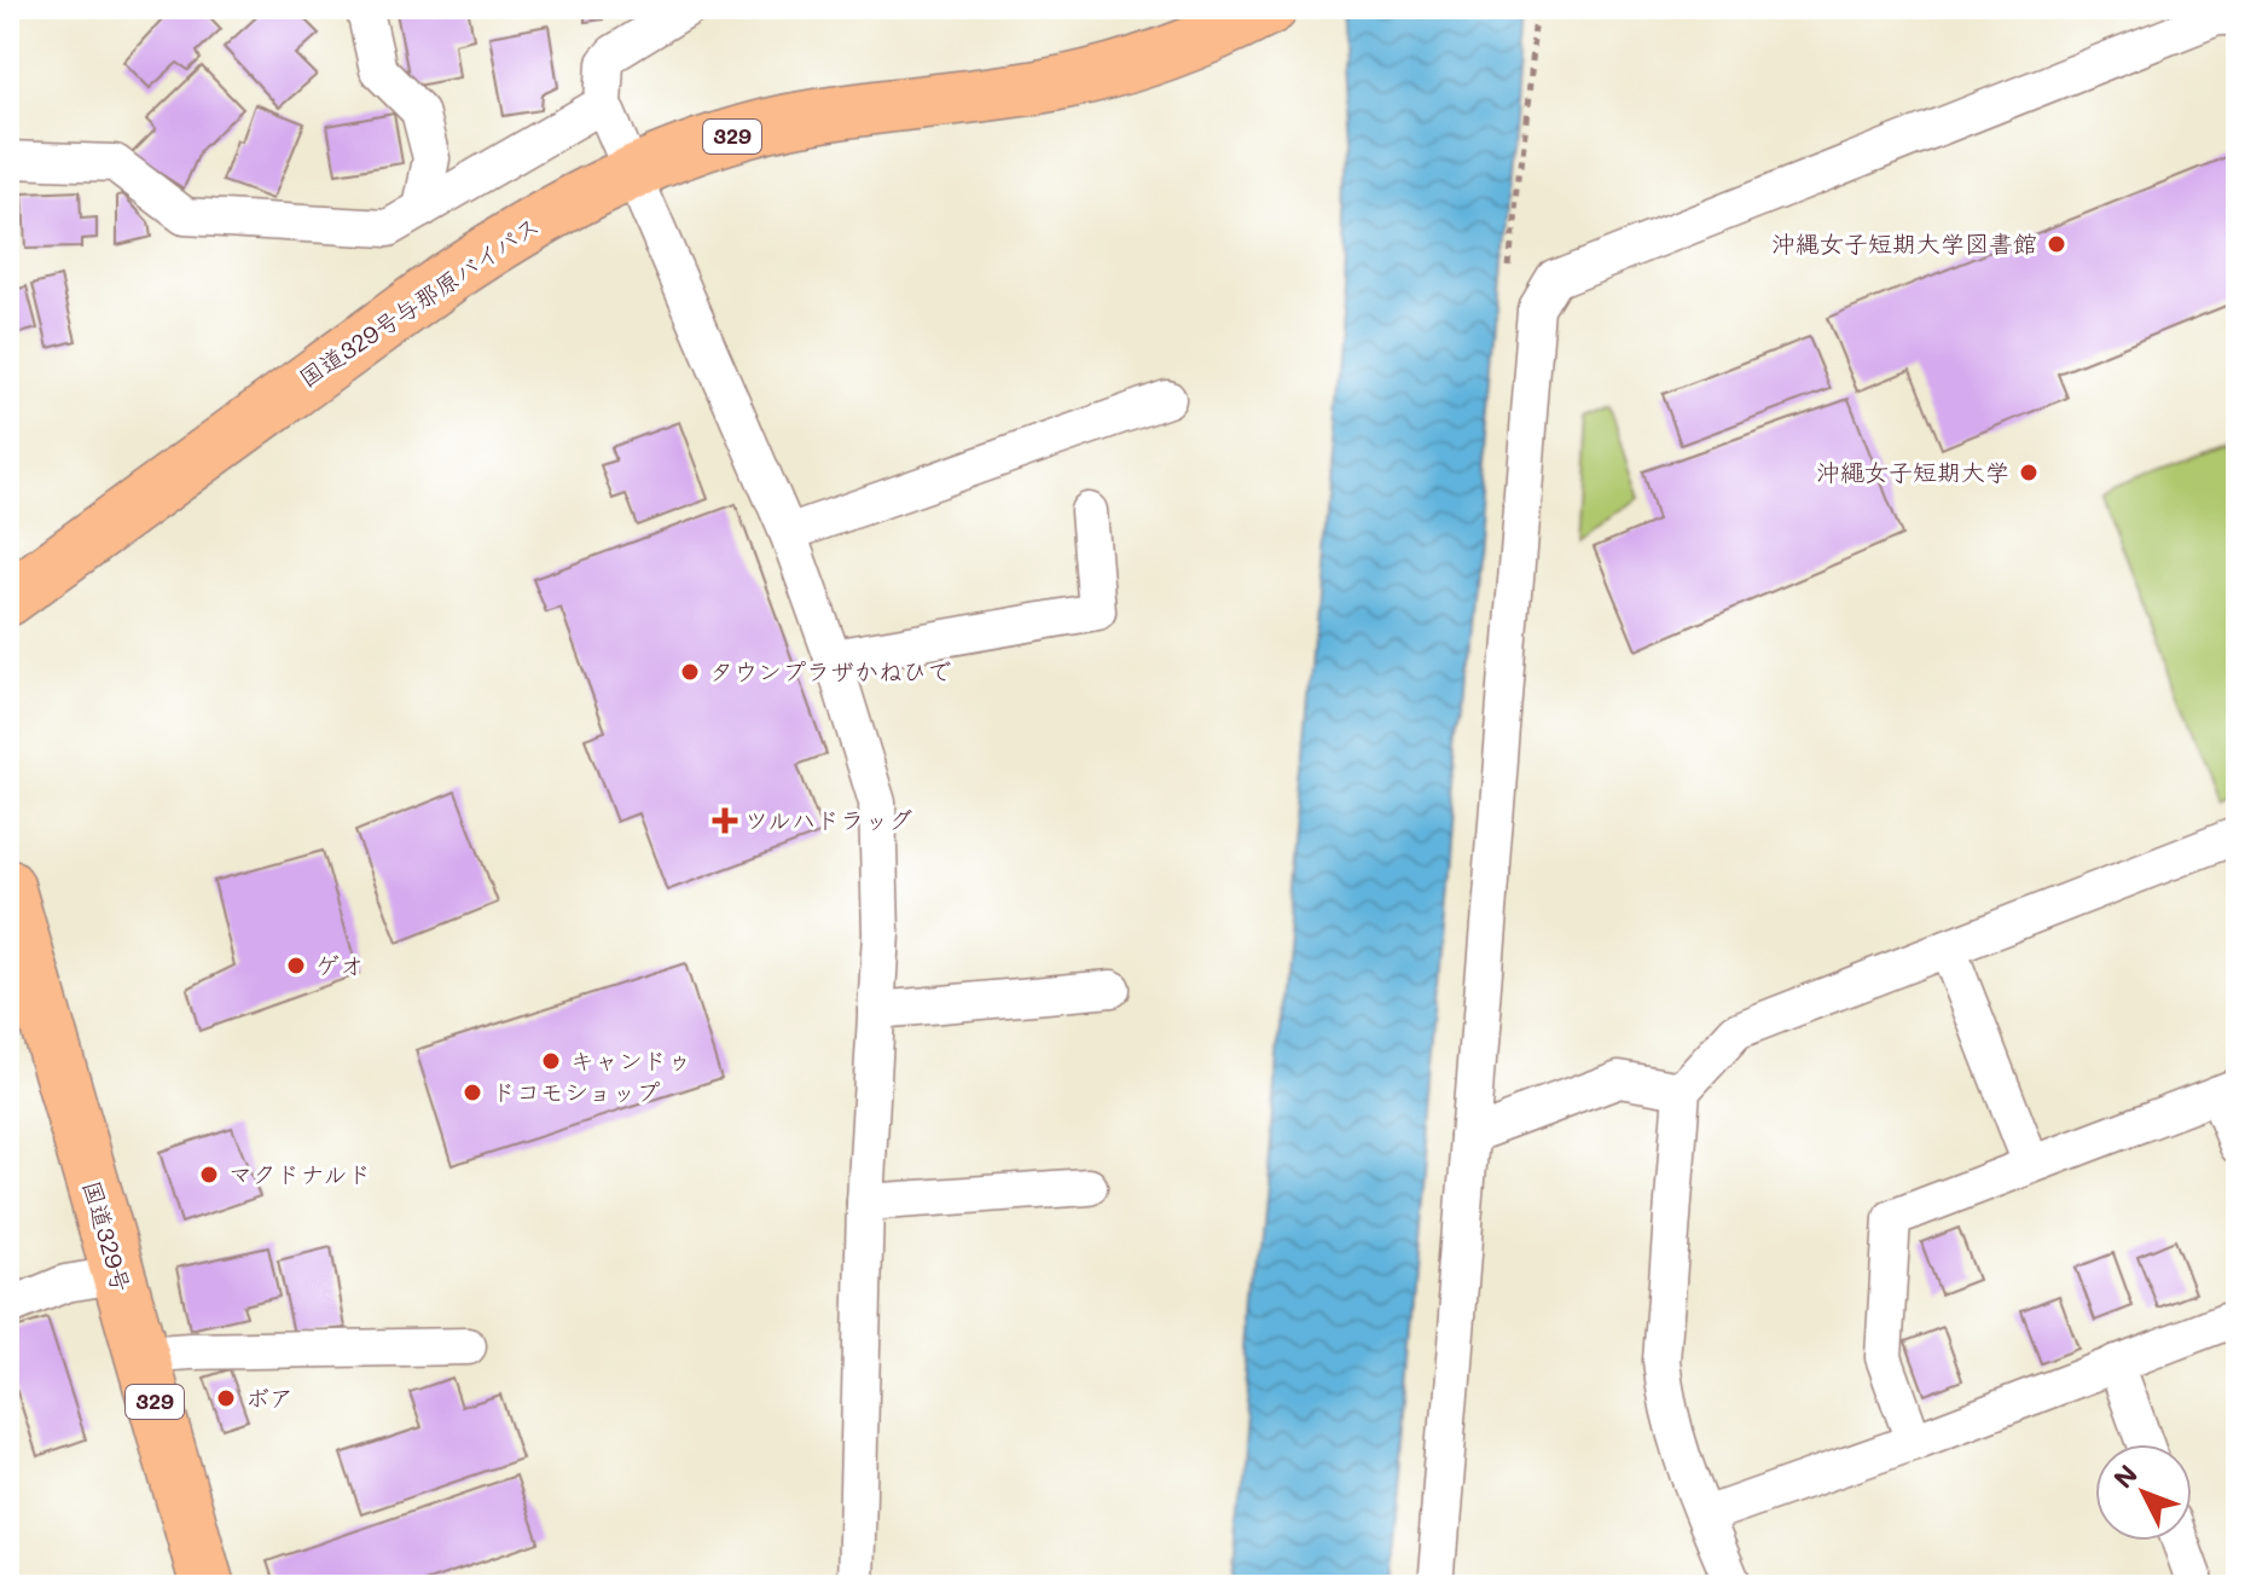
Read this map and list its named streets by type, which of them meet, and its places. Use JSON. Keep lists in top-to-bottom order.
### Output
{
  "streets": {
    "highway": ["329", "国道329号与那原バイパス", "国道329号"]
  },
  "places": {
    "other": [
      "沖縄女子短期大学図書館",
      "沖繩女子短期大学",
      "タウンプラザかねひで",
      "ゲオ",
      "キャンドゥ",
      "ドコモショップ",
      "マクドナルド",
      "ボア"
    ],
    "health": ["ツルハドラッグ"]
  },
  "north": "top left"
}
